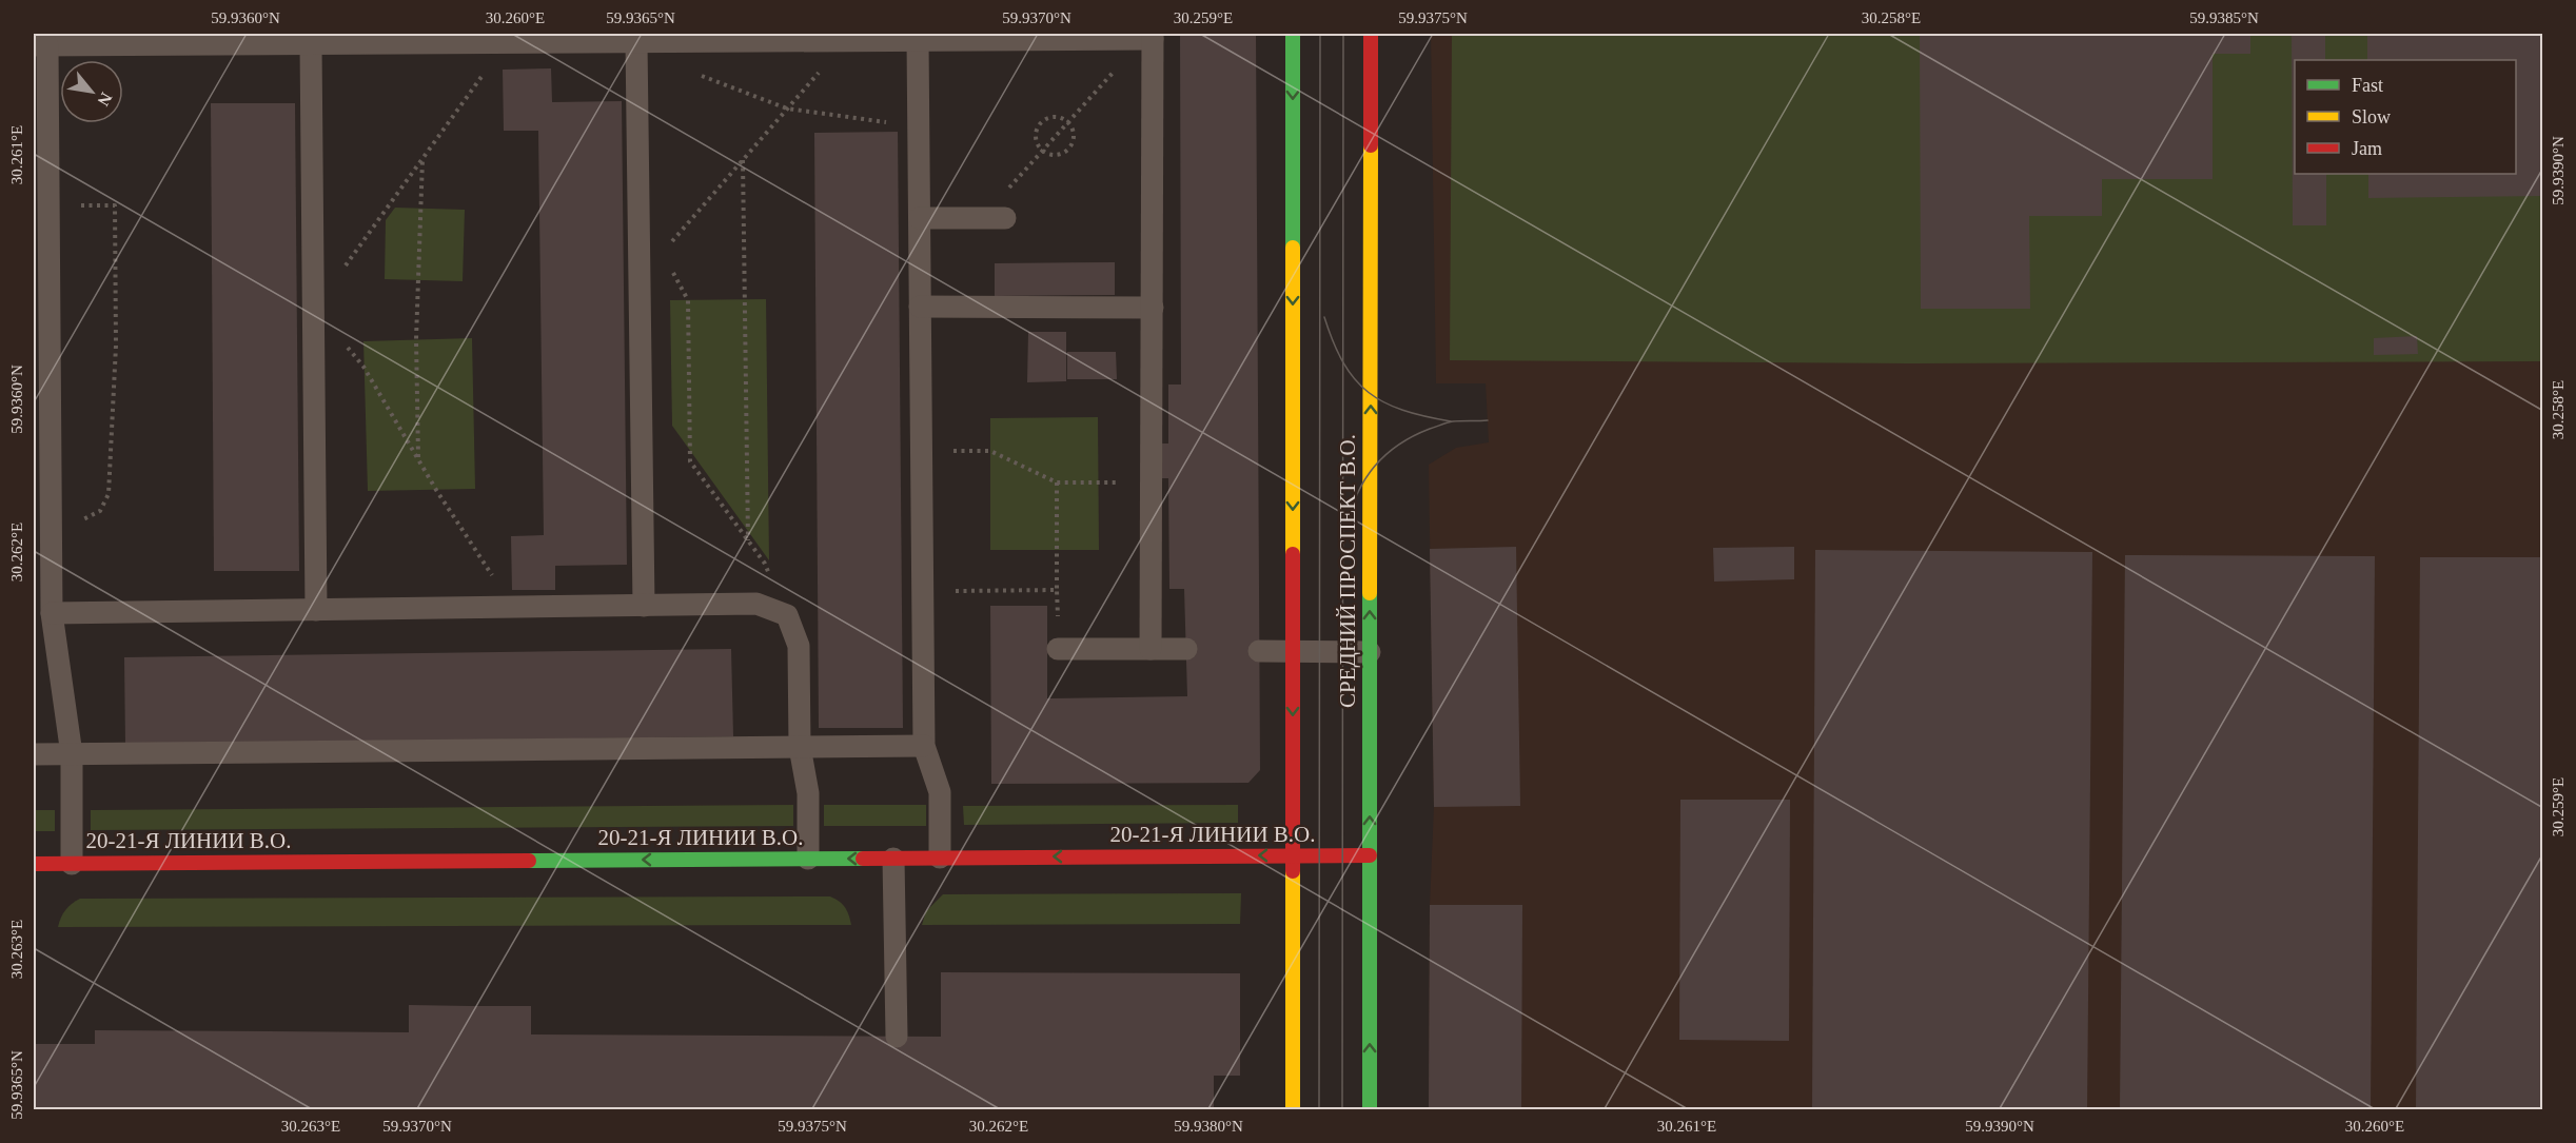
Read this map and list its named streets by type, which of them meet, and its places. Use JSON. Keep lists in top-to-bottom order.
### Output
{
  "streets": {
    "main road": ["СРЕДНИЙ ПРОСПЕКТ В.О.", "20-21-Я ЛИНИИ В.О."]
  },
  "crossings": [
    ["СРЕДНИЙ ПРОСПЕКТ В.О.", "20-21-Я ЛИНИИ В.О."]
  ],
  "one_way": ["20-21-Я ЛИНИИ В.О."],
  "legend": ["Fast", "Slow", "Jam"],
  "north": "bottom right",
  "coordinates": [
    "59.9360°N",
    "30.260°E",
    "59.9365°N",
    "59.9370°N",
    "30.259°E",
    "59.9375°N",
    "30.258°E",
    "59.9385°N",
    "30.261°E",
    "59.9390°N",
    "30.262°E",
    "30.263°E",
    "59.9380°N"
  ]
}
